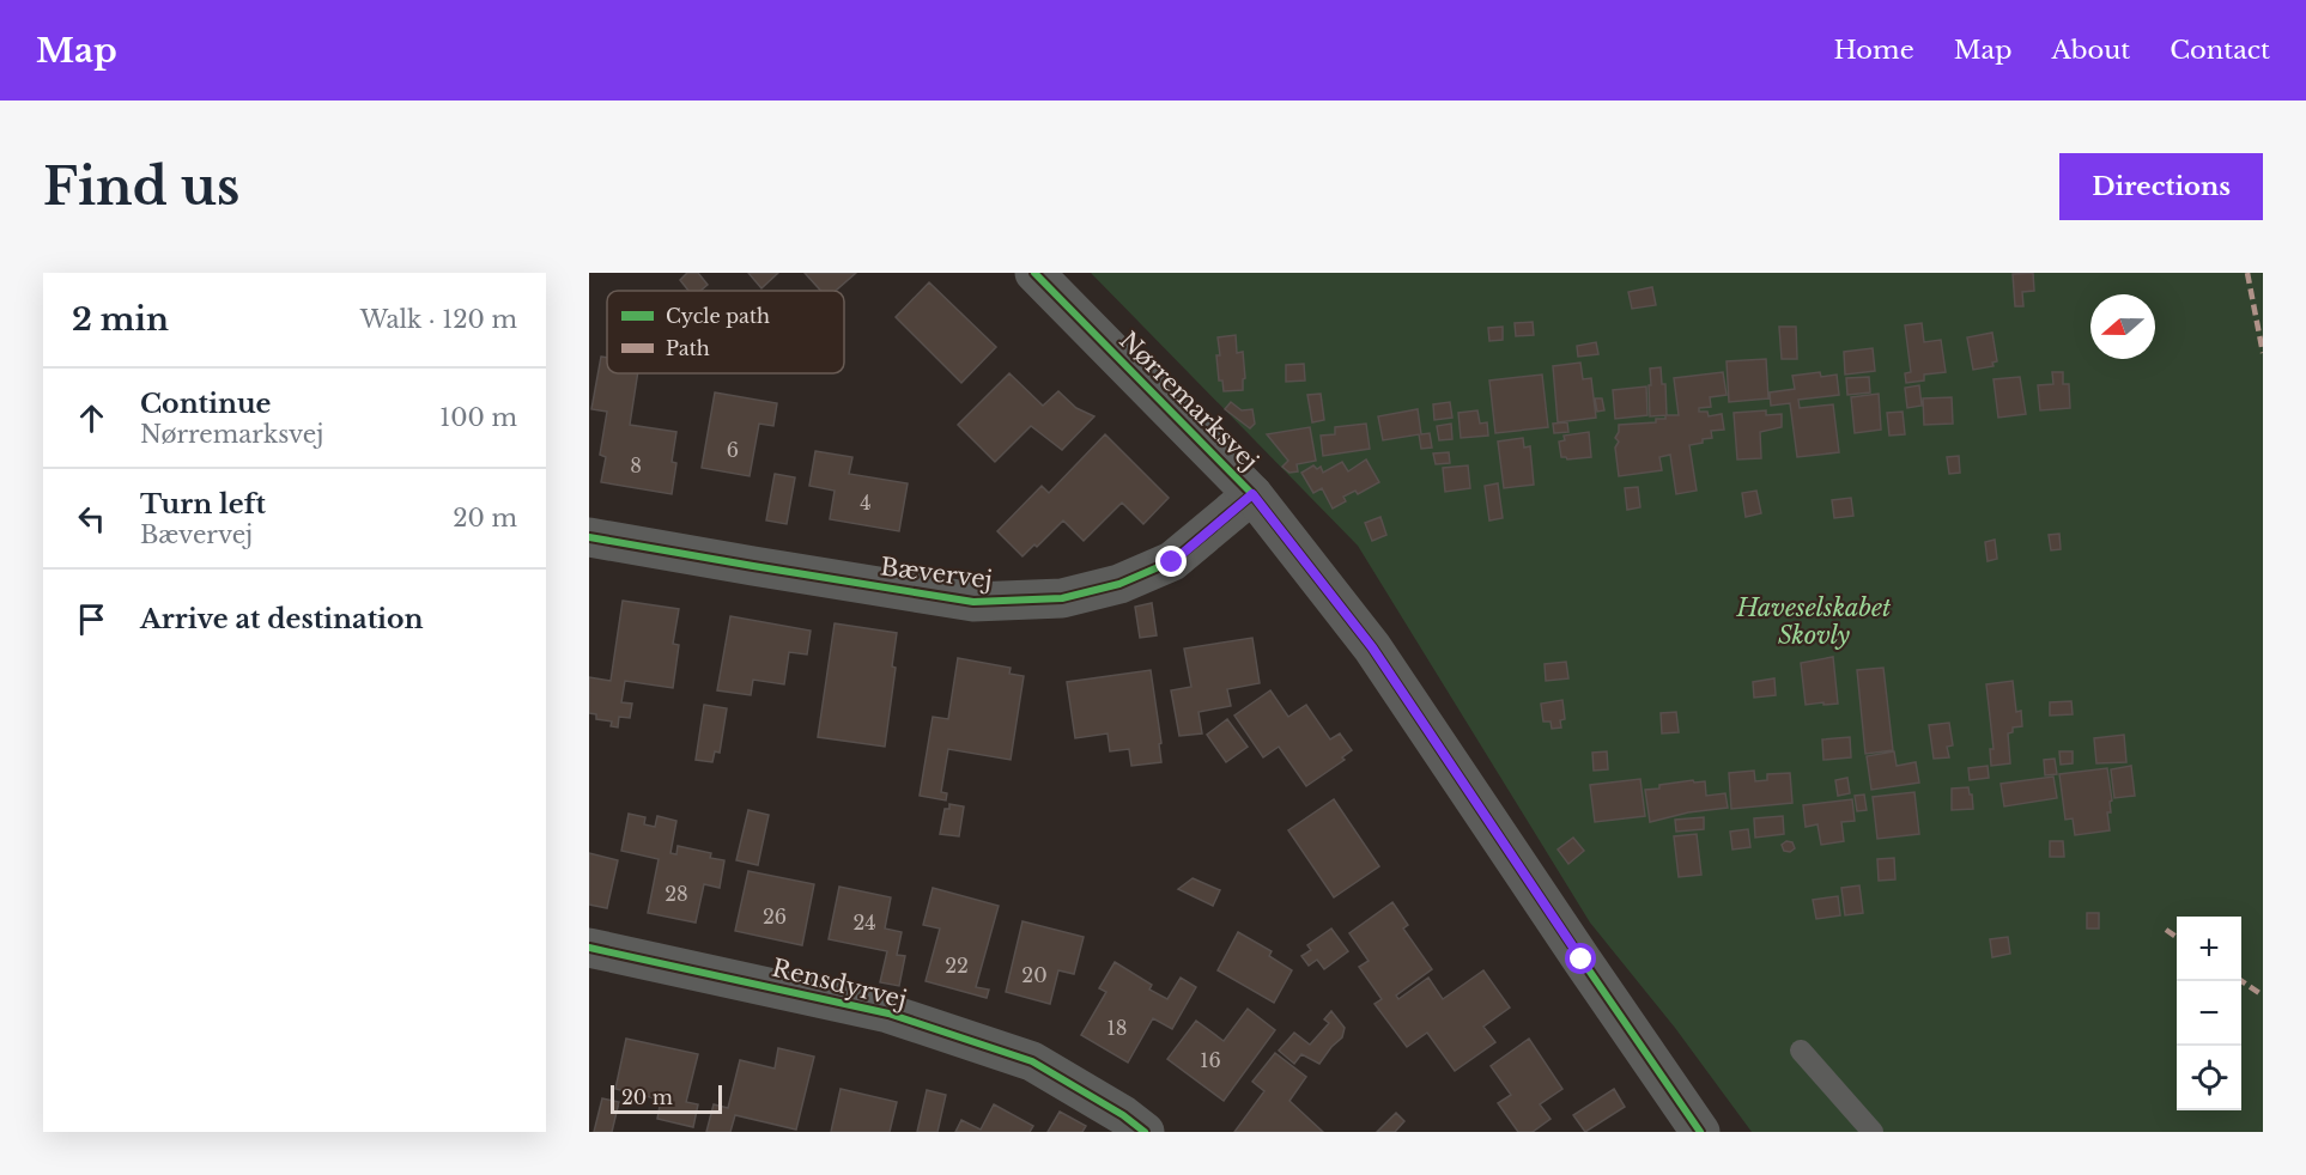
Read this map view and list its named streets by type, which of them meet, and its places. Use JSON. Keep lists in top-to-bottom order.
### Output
{
  "streets": {
    "street": ["Nørremarksvej", "Bævervej", "Rensdyrvej"]
  },
  "crossings": [
    ["Nørremarksvej", "Bævervej"]
  ],
  "parks": ["Haveselskabet Skovly"],
  "house_numbers": [
    "6",
    "8",
    "4",
    "28",
    "26",
    "24",
    "22",
    "20",
    "18",
    "16"
  ],
  "legend": ["Cycle path", "Path"],
  "scale_bar": "20 m",
  "north": "left",
  "page": {
    "header": "Map",
    "nav": [
      "Home",
      "Map",
      "About",
      "Contact"
    ],
    "buttons": "Directions",
    "title": "Find us",
    "heading": ["2 min", "Walk · 120 m"],
    "list": [
      ["Continue", "Nørremarksvej", "100 m"],
      ["Turn left", "Bævervej", "20 m"],
      "Arrive at destination"
    ],
    "map_buttons": ["+", "−"],
    "scale": "20 m"
  }
}
